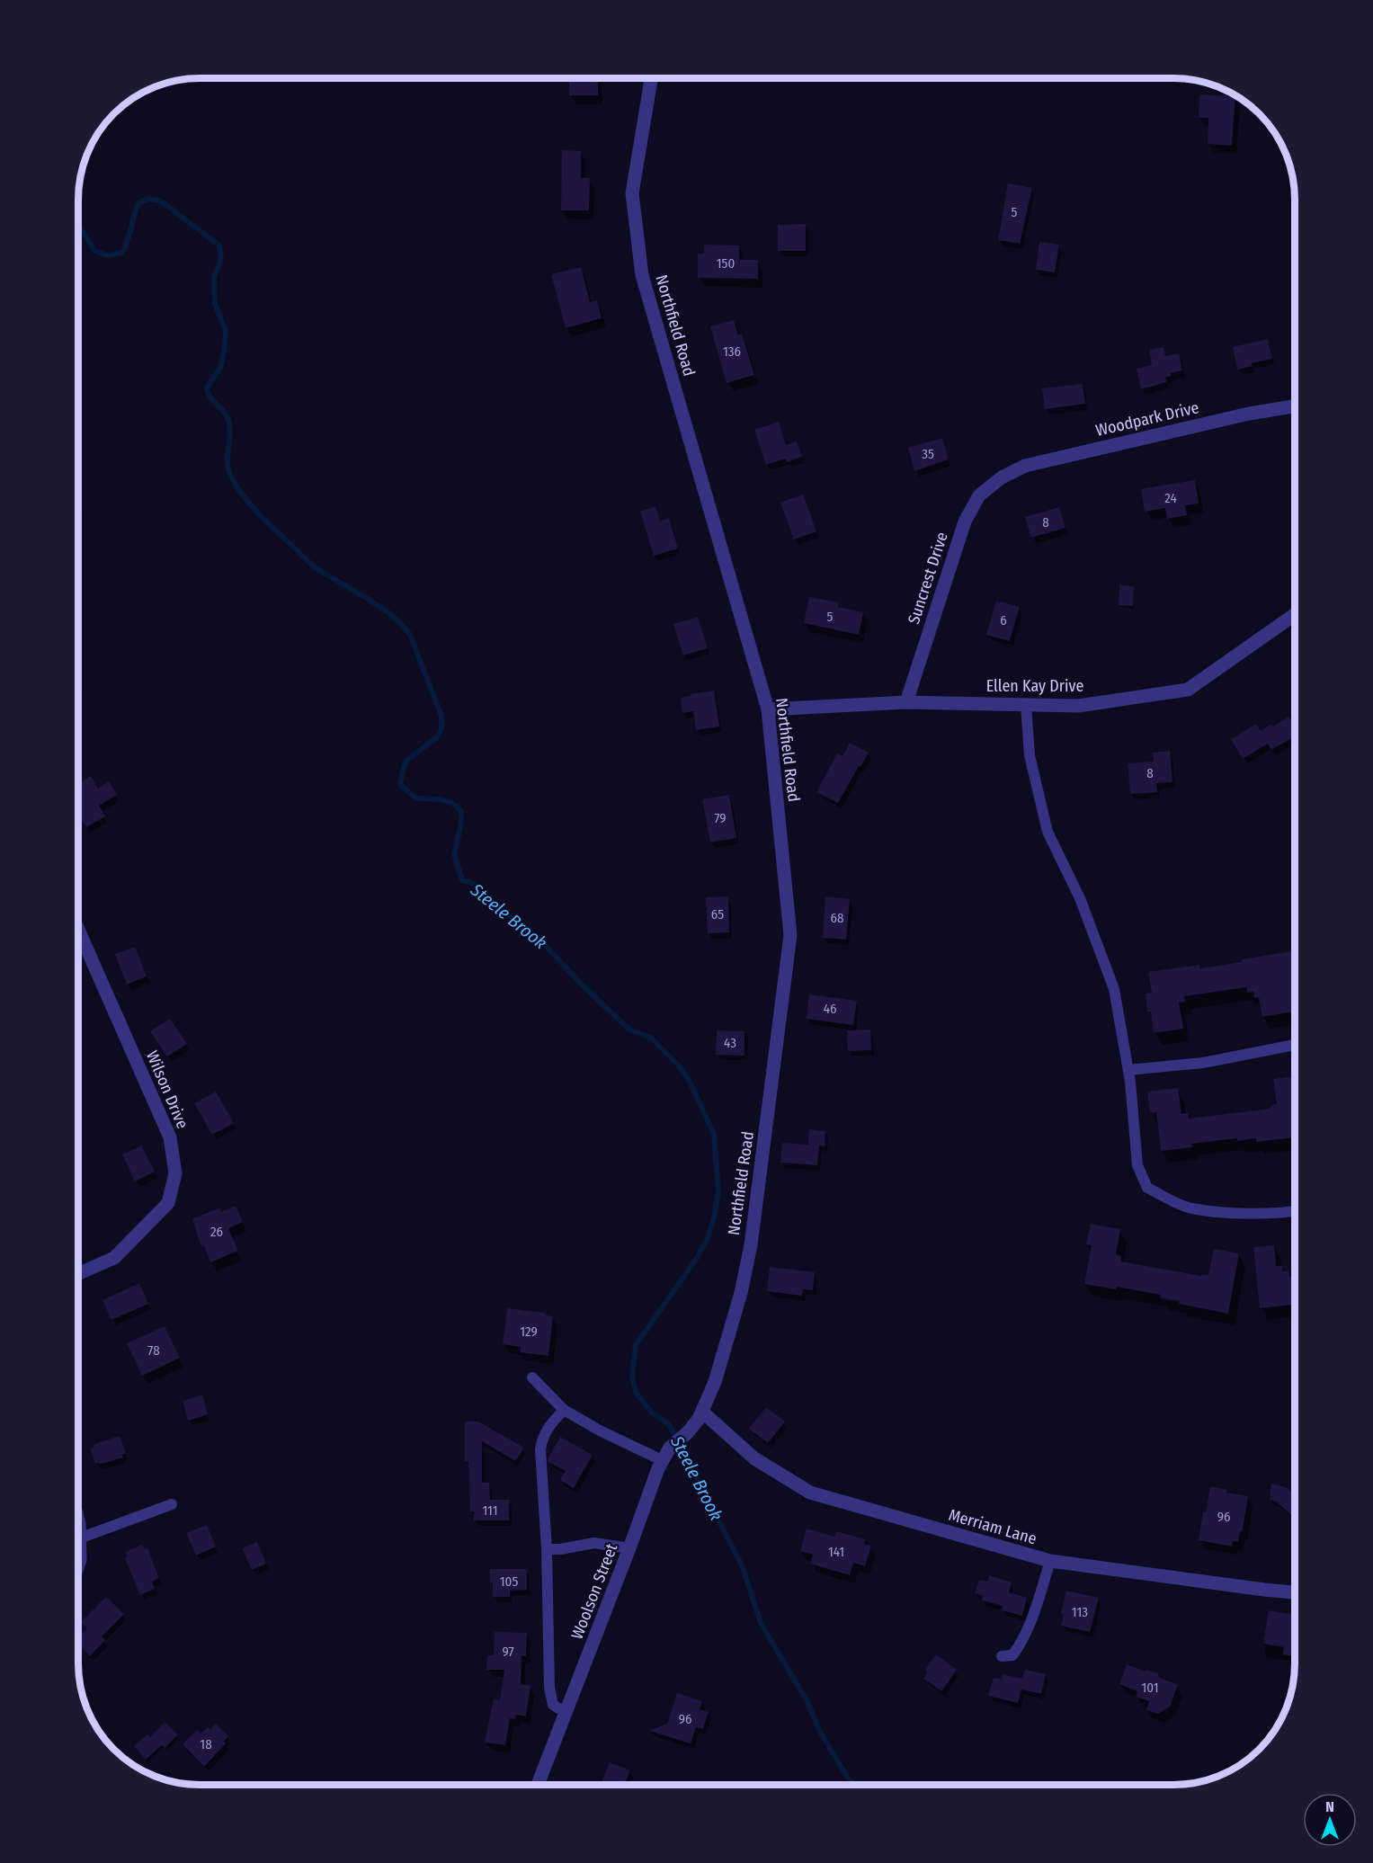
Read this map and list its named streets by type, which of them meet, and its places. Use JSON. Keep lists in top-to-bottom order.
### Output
{
  "streets": {
    "street": [
      "Northfield Road",
      "Woodpark Drive",
      "Suncrest Drive",
      "Ellen Kay Drive",
      "Wilson Drive",
      "Merriam Lane",
      "Woolson Street"
    ]
  },
  "crossings": [
    ["Northfield Road", "Ellen Kay Drive"],
    ["Northfield Road", "Merriam Lane"],
    ["Northfield Road", "Woolson Street"],
    ["Woodpark Drive", "Suncrest Drive"],
    ["Suncrest Drive", "Ellen Kay Drive"],
    ["Merriam Lane", "Woolson Street"]
  ],
  "water": ["Steele Brook"],
  "house_numbers": [
    "5",
    "150",
    "136",
    "35",
    "24",
    "8",
    "5",
    "6",
    "8",
    "79",
    "65",
    "68",
    "46",
    "43",
    "26",
    "129",
    "78",
    "111",
    "96",
    "141",
    "105",
    "113",
    "97",
    "101",
    "96",
    "18"
  ],
  "north": "top"
}
